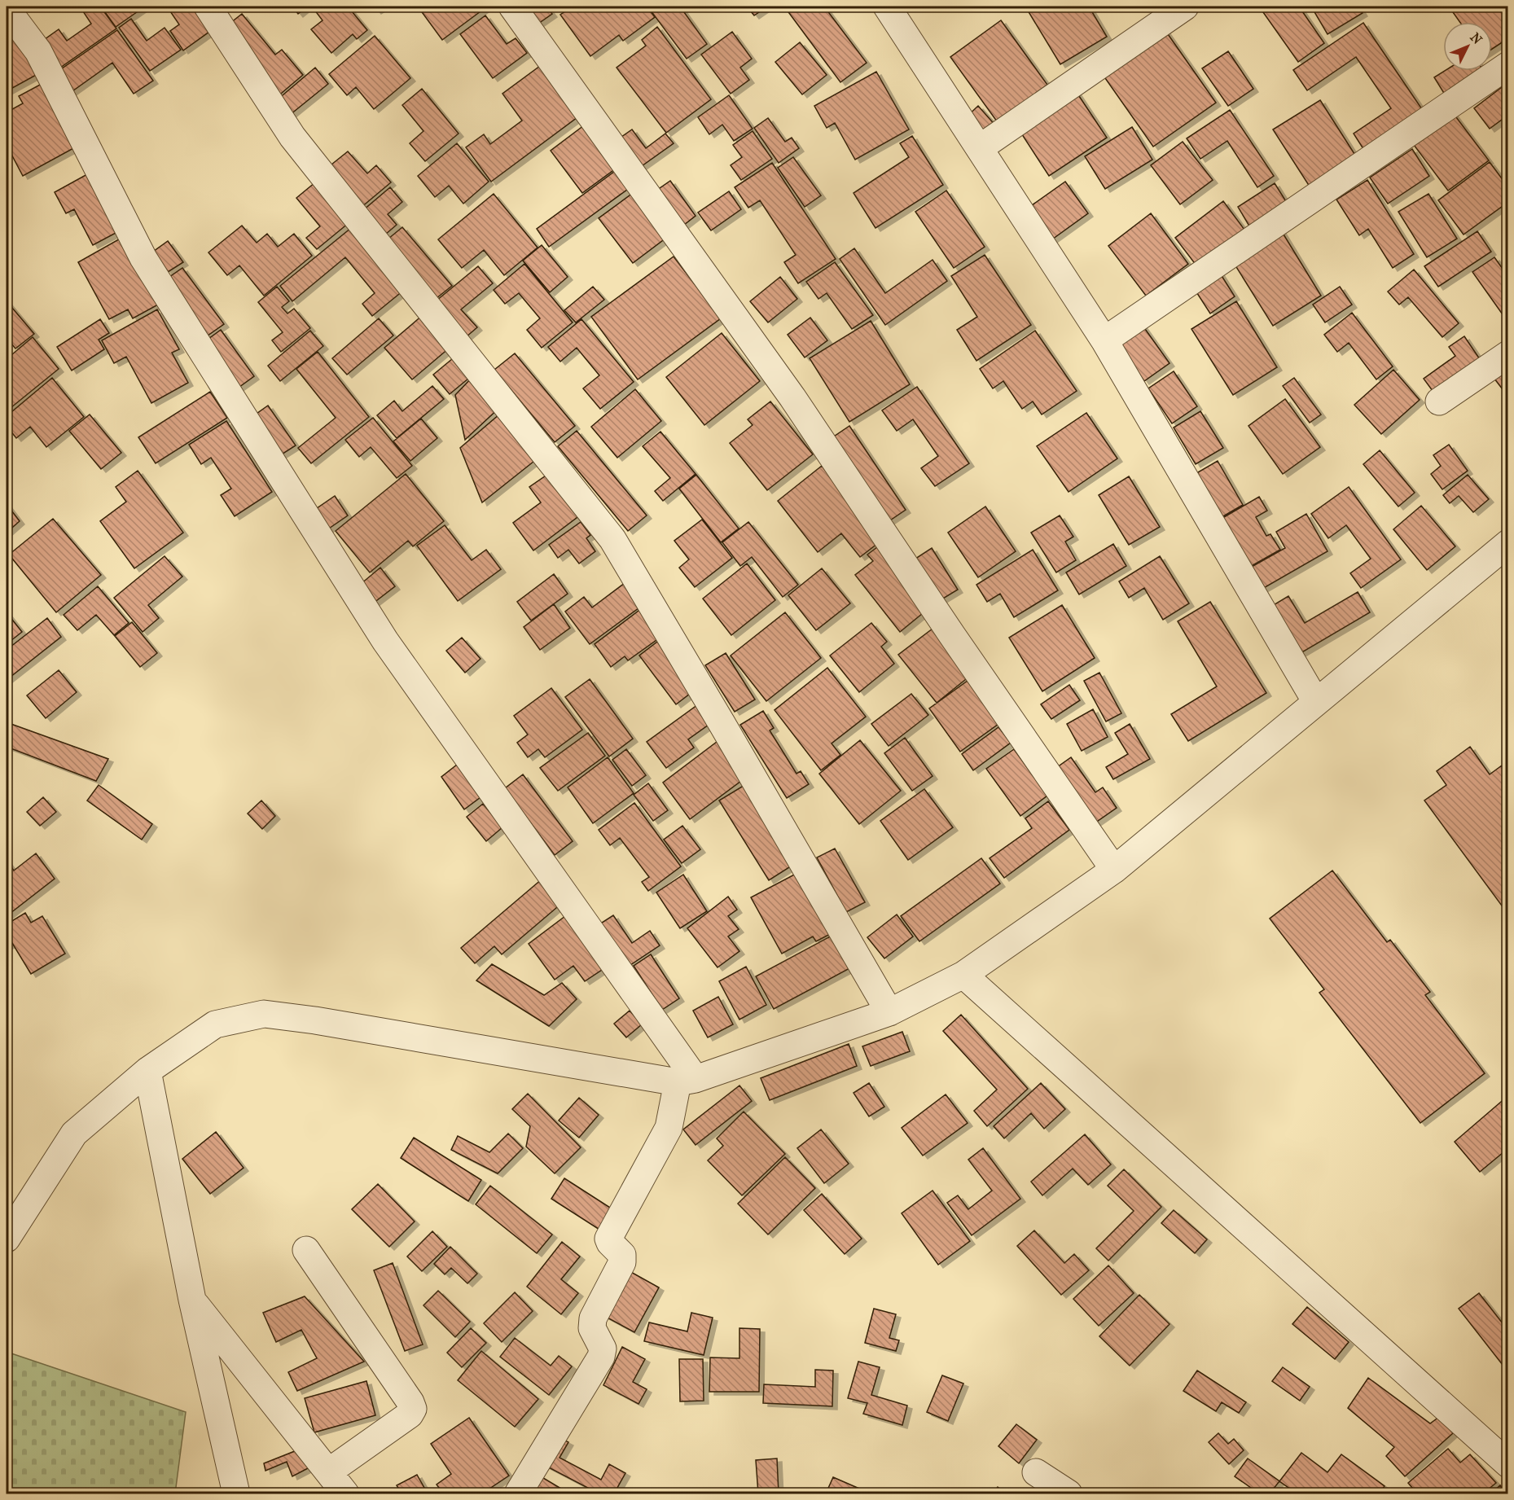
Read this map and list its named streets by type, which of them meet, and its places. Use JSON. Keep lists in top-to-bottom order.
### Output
{
  "north": "top right"
}
